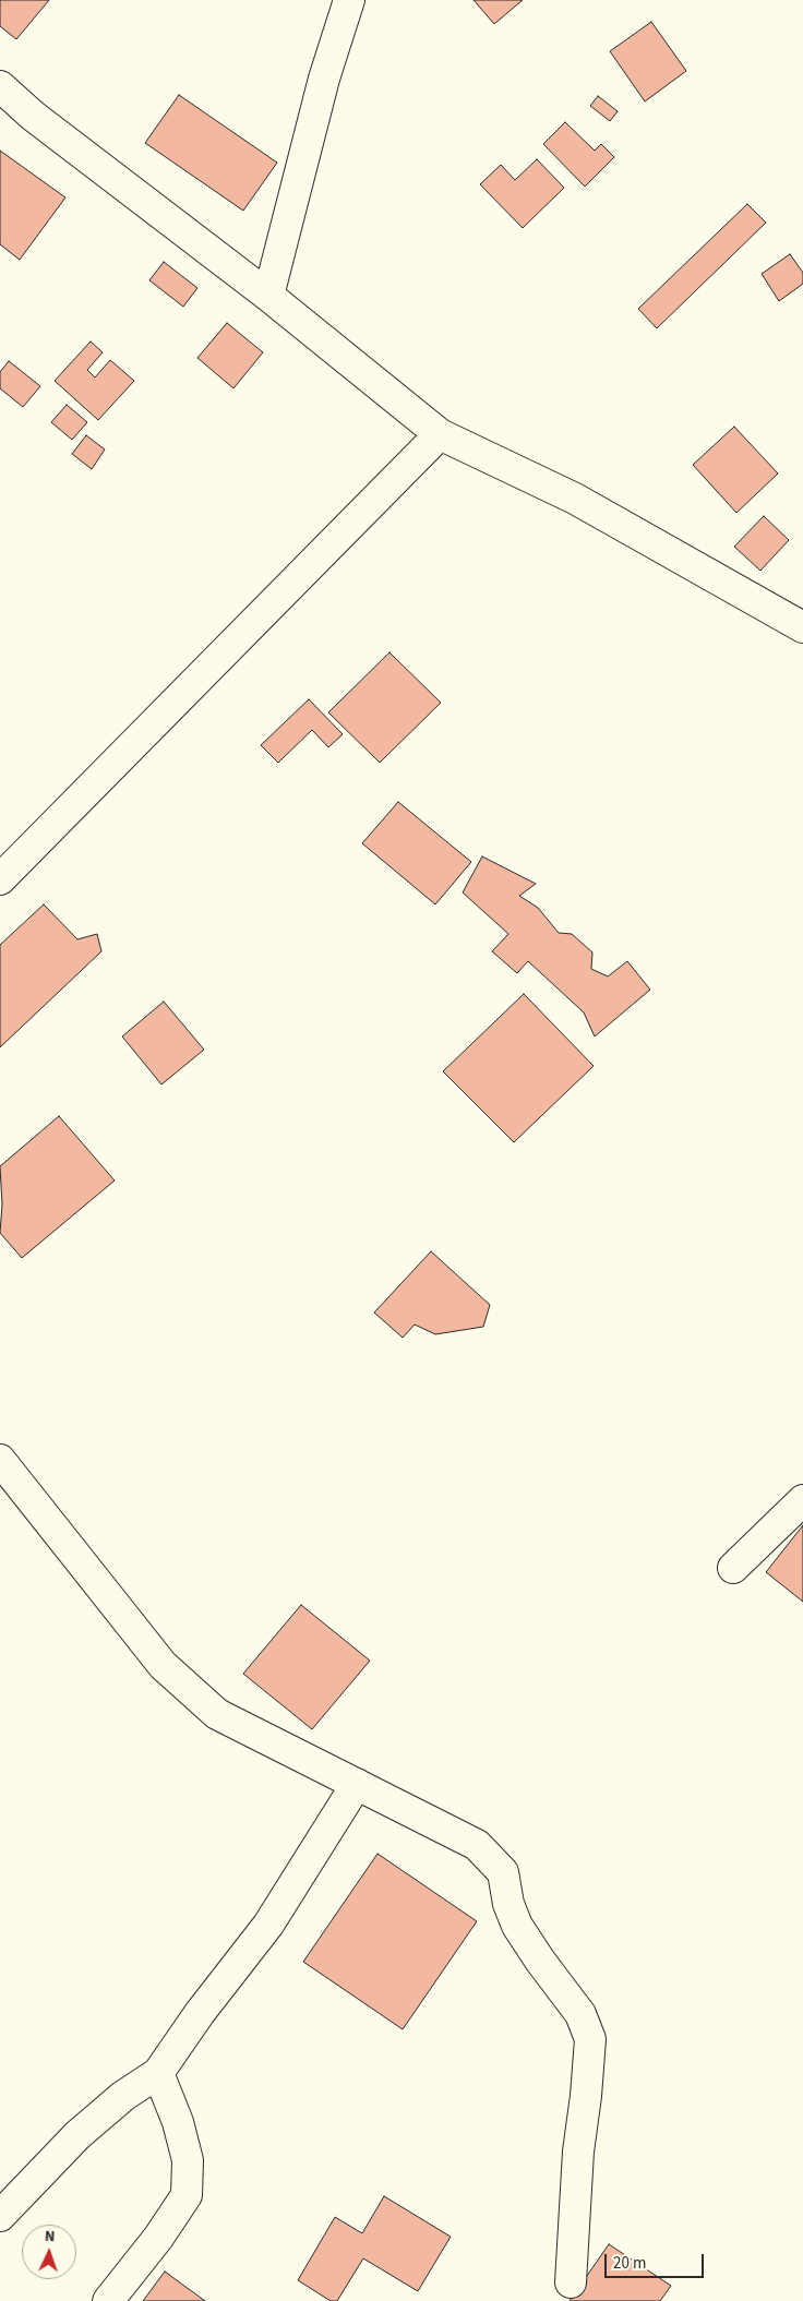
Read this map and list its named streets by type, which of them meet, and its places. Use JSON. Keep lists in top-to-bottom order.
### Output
{
  "scale_bar": "20 m",
  "north": "top"
}
